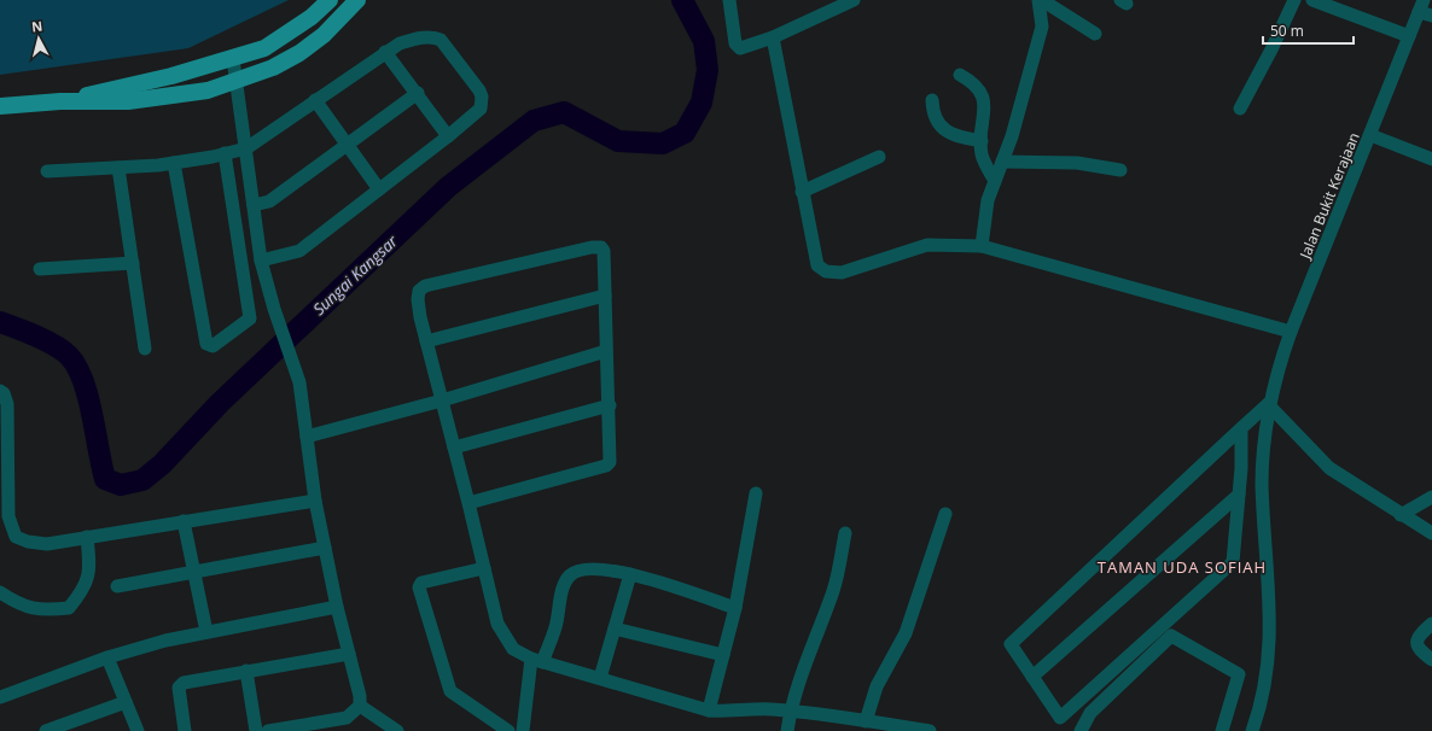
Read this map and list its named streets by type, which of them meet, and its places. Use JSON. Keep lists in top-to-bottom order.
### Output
{
  "streets": {
    "street": ["Jalan Bukit Kerajaan"]
  },
  "districts": ["TAMAN UDA SOFIAH"],
  "water": ["Sungai Kangsar"],
  "scale_bar": "50 m",
  "north": "top"
}
